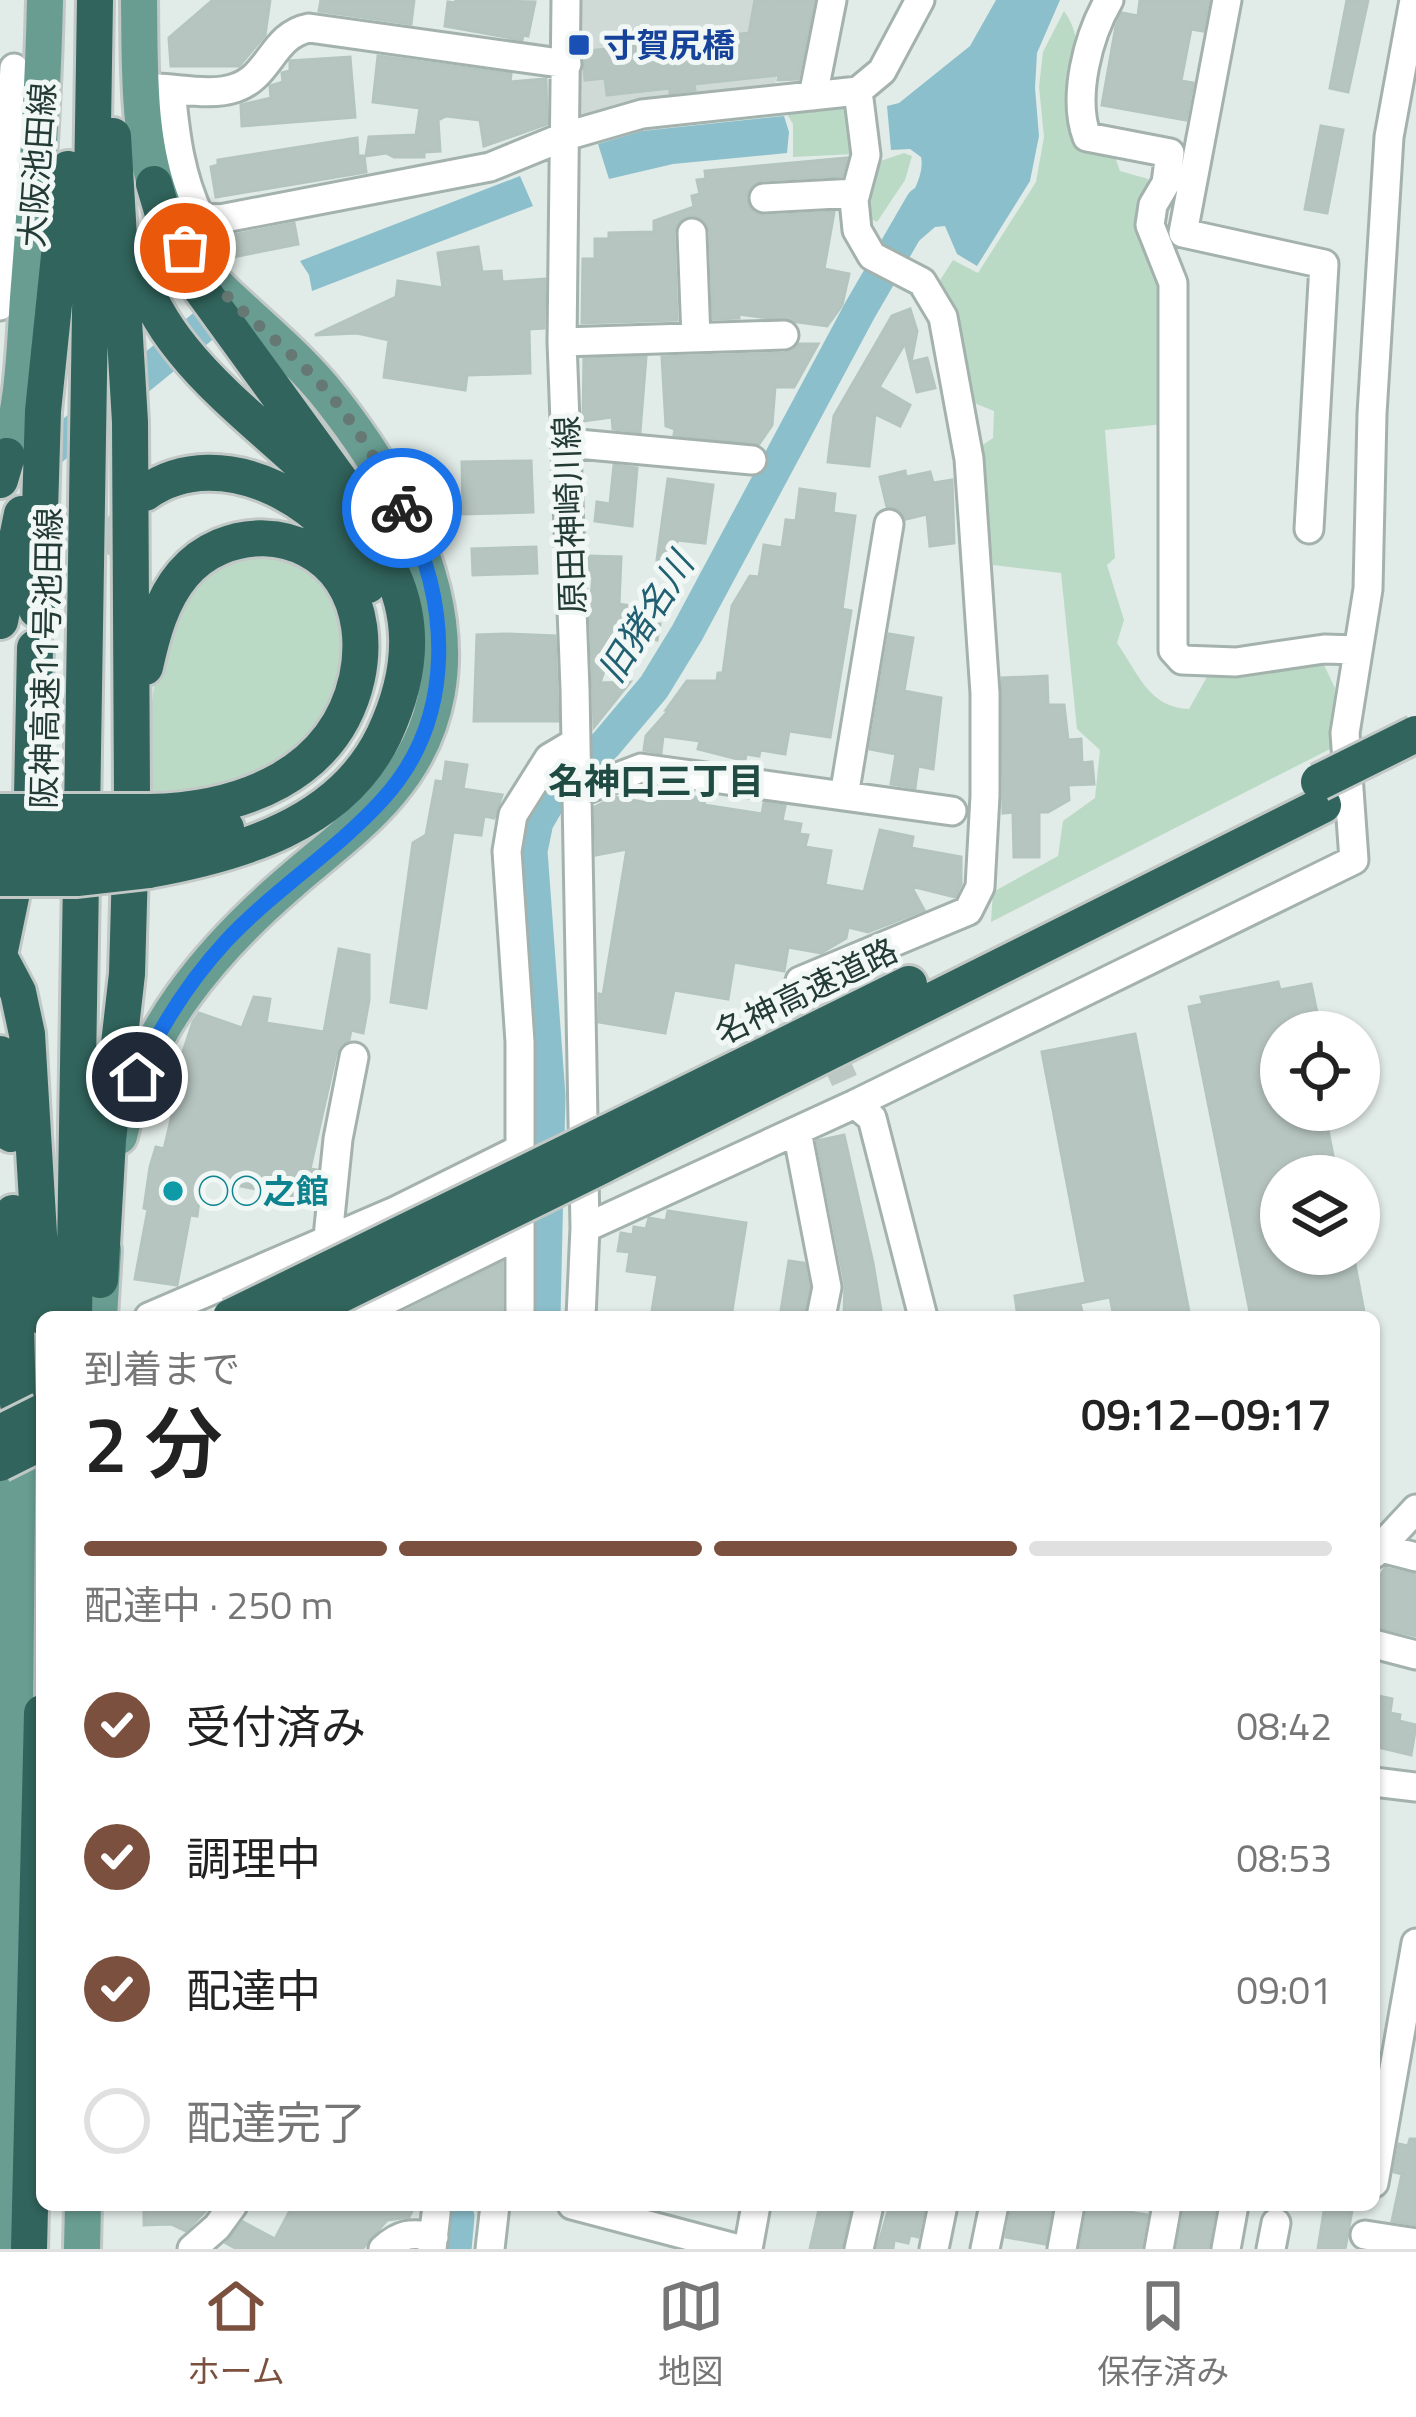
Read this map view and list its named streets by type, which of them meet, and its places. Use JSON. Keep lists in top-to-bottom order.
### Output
{
  "streets": {
    "highway": ["阪神高速11号池田線", "名神高速道路"],
    "main road": ["大阪池田線"],
    "street": ["原田神崎川線"]
  },
  "crossings": [
    ["大阪池田線", "阪神高速11号池田線"]
  ],
  "districts": ["名神口三丁目"],
  "water": ["旧猪名川"],
  "places": {
    "transit": ["寸賀尻橋"],
    "other": ["○○之館"]
  },
  "page": {
    "heading": ["2 分", "到着まで", "09:12–09:17"],
    "bar": "配達中 · 250 m",
    "list": [
      ["受付済み", "08:42"],
      ["調理中", "08:53"],
      ["配達中", "09:01"],
      "配達完了"
    ],
    "tabs": ["ホーム", "地図", "保存済み"]
  }
}
